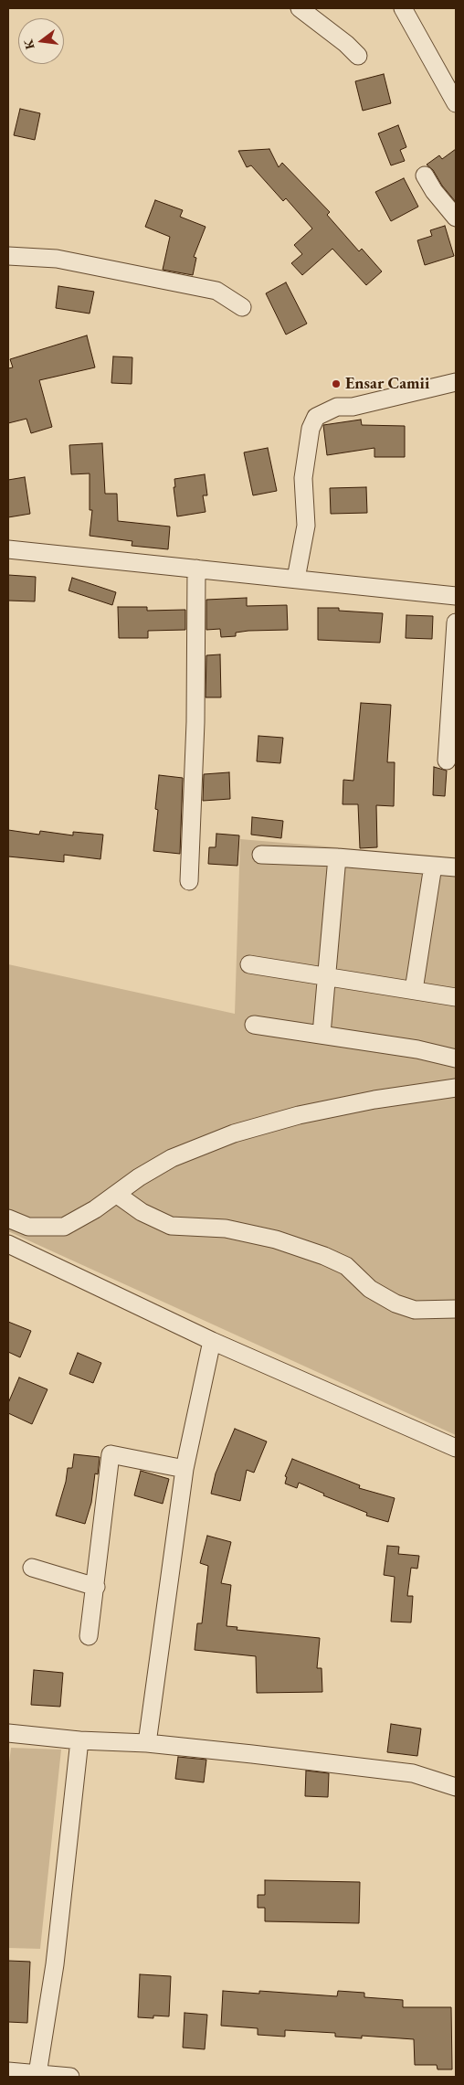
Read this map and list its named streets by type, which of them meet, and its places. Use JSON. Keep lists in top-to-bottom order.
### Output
{
  "places": ["Ensar Camii"],
  "north": "left"
}
